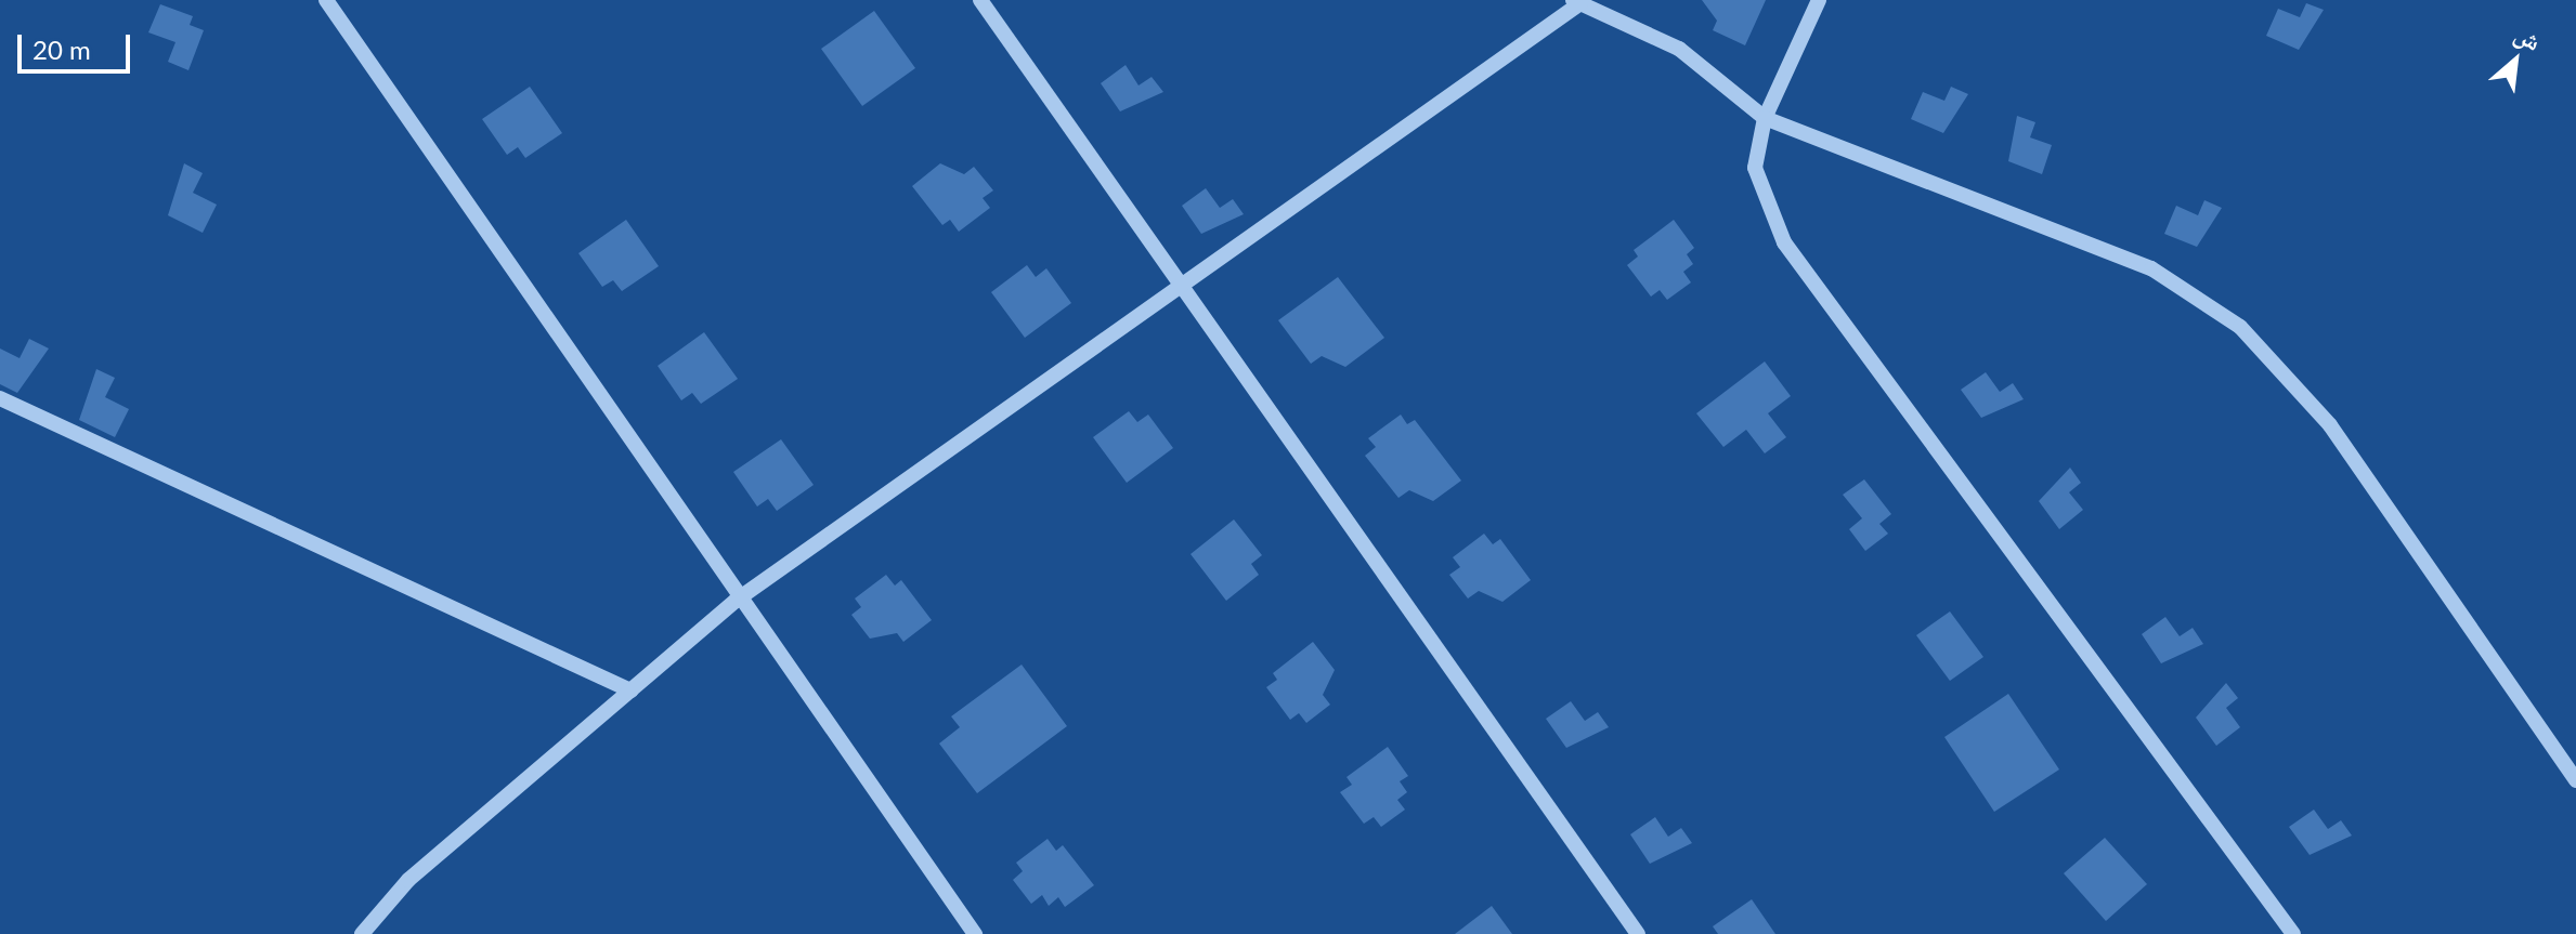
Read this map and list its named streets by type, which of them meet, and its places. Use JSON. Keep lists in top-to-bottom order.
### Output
{
  "scale_bar": "20 m",
  "north": "top right"
}
